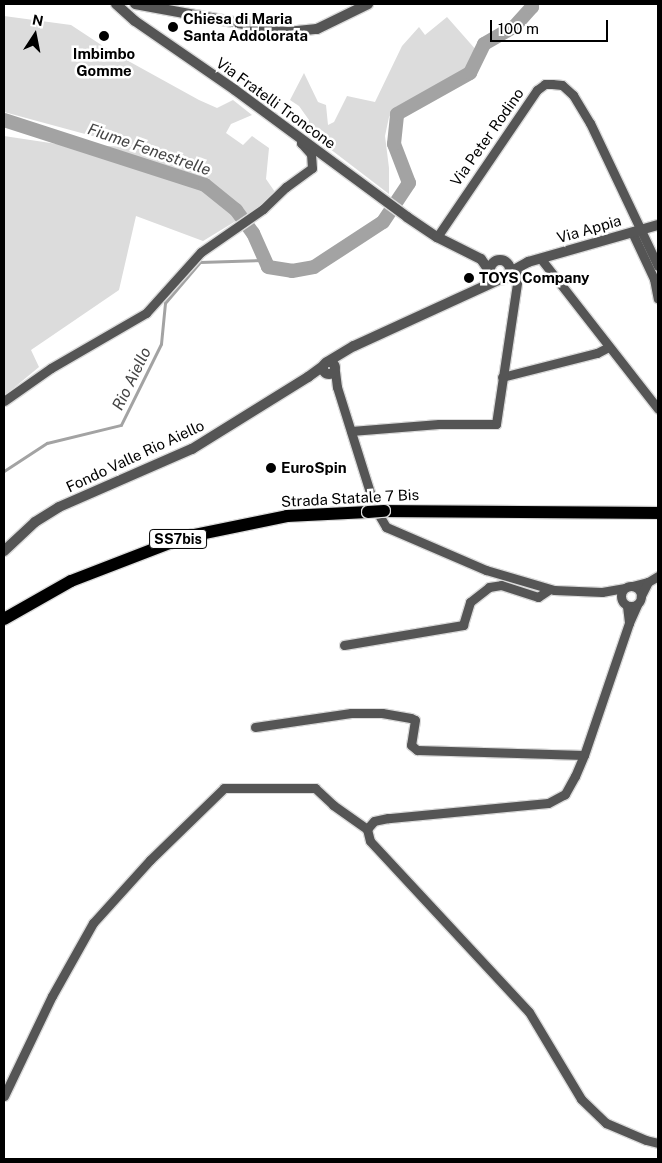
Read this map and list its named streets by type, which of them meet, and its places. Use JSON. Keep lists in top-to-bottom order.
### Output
{
  "streets": {
    "main road": ["Strada Statale 7 Bis", "SS7bis"],
    "street": [
      "Via Fratelli Troncone",
      "Via Peter Rodino",
      "Via Appia",
      "Fondo Valle Rio Aiello"
    ]
  },
  "crossings": [
    ["Via Fratelli Troncone", "Via Peter Rodino"],
    ["Via Peter Rodino", "Via Appia"]
  ],
  "water": ["Fiume Fenestrelle", "Rio Aiello"],
  "places": [
    "Chiesa di Maria Santa Addolorata",
    "Imbimbo Gomme",
    "TOYS Company",
    "EuroSpin"
  ],
  "scale_bar": "100 m",
  "north": "top"
}
